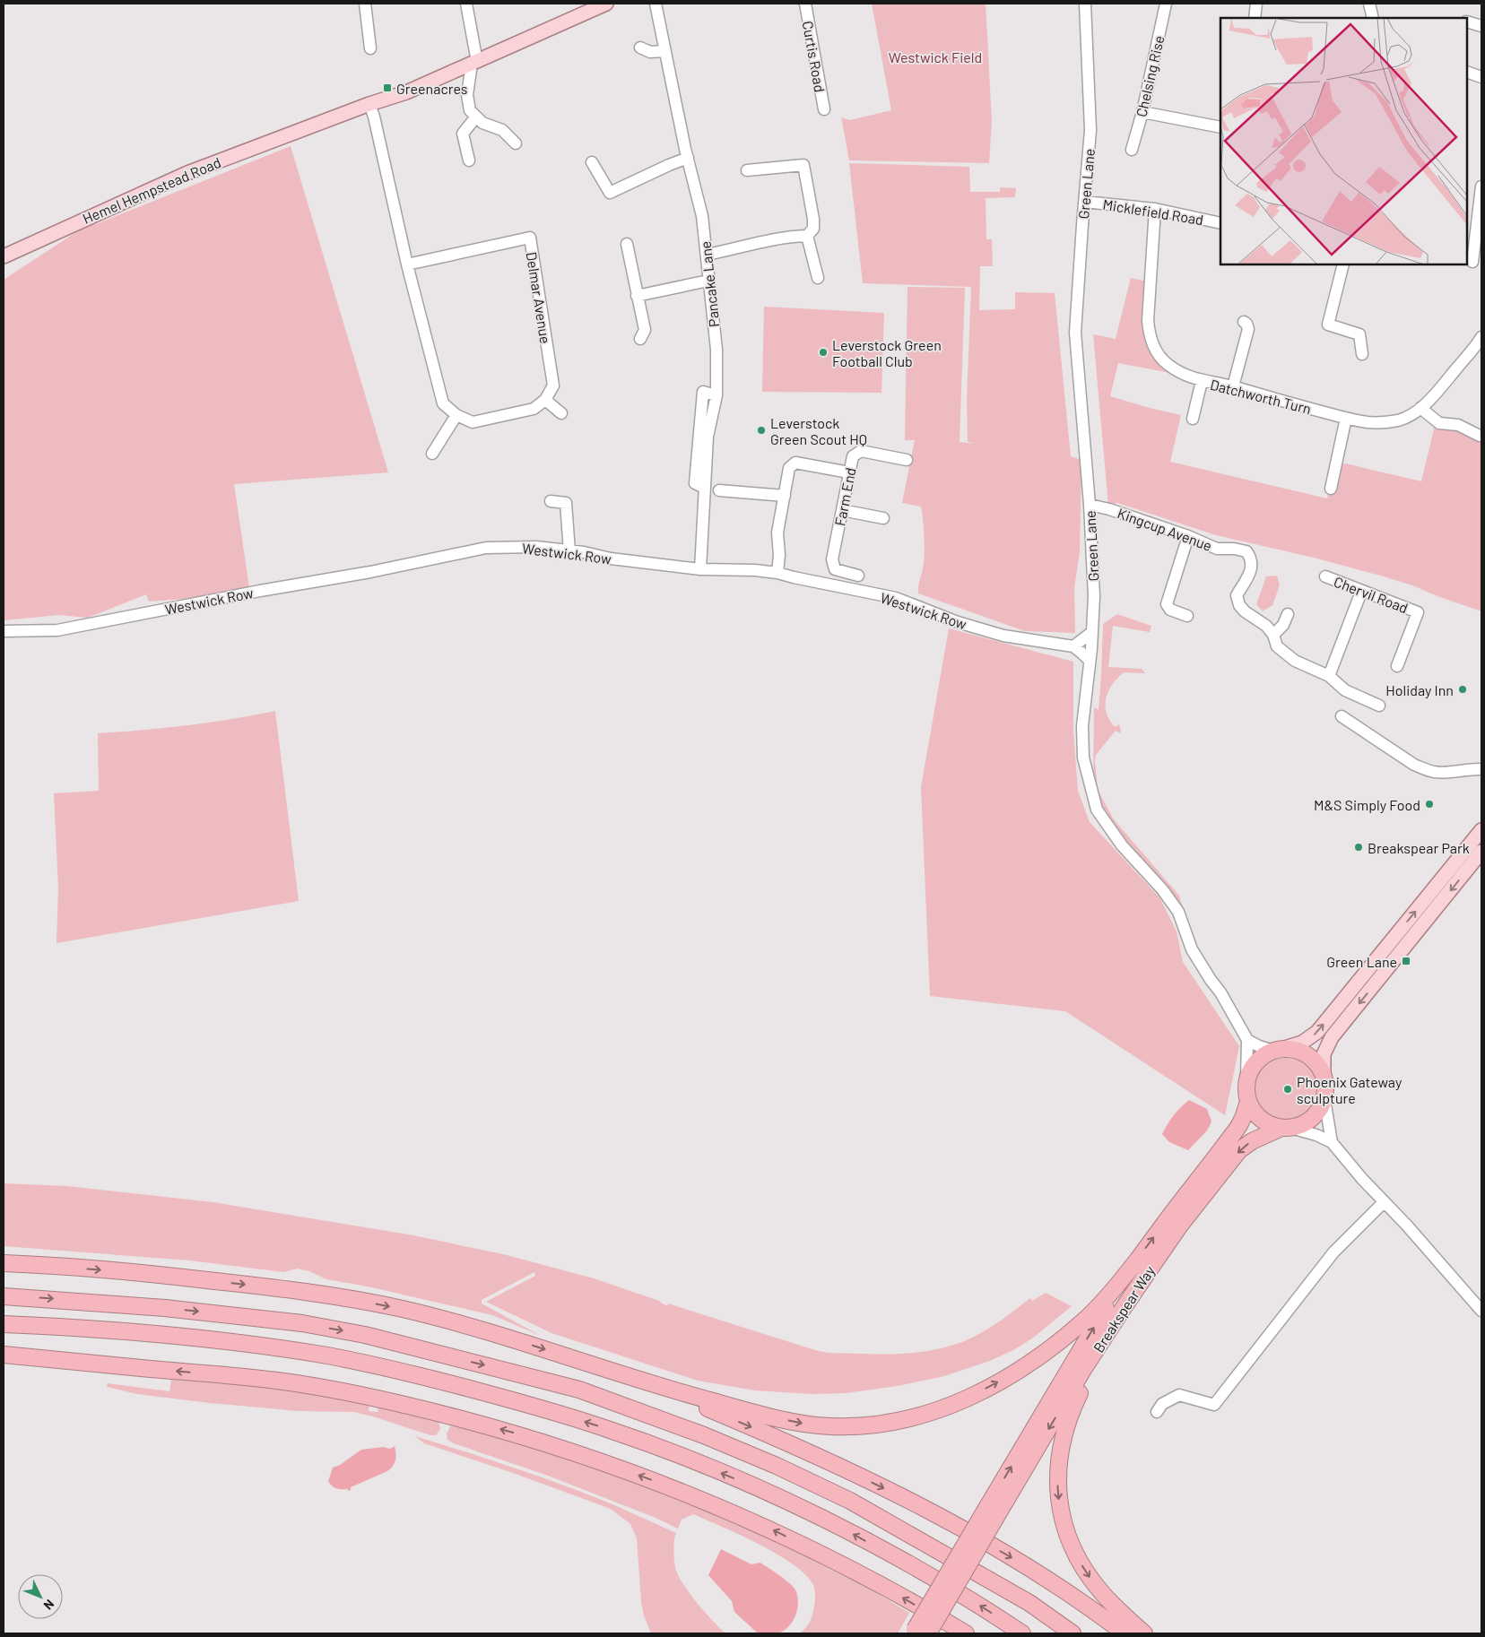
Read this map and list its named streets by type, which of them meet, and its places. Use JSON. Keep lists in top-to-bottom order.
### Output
{
  "streets": {
    "highway": ["Breakspear Way"],
    "main road": ["Hemel Hempstead Road"],
    "street": [
      "Curtis Road",
      "Chelsing Rise",
      "Green Lane",
      "Micklefield Road",
      "Pancake Lane",
      "Delmar Avenue",
      "Datchworth Turn",
      "Farm End",
      "Kingcup Avenue",
      "Westwick Row",
      "Chervil Road"
    ]
  },
  "crossings": [
    ["Green Lane", "Micklefield Road"],
    ["Green Lane", "Kingcup Avenue"],
    ["Green Lane", "Breakspear Way"],
    ["Micklefield Road", "Datchworth Turn"],
    ["Pancake Lane", "Westwick Row"]
  ],
  "parks": ["Westwick Field"],
  "places": {
    "transit": ["Greenacres", "Green Lane"],
    "other": [
      "Leverstock Green Football Club",
      "Leverstock Green Scout HQ",
      "Holiday Inn",
      "M&S Simply Food",
      "Breakspear Park",
      "Phoenix Gateway sculpture"
    ]
  },
  "north": "bottom right"
}
